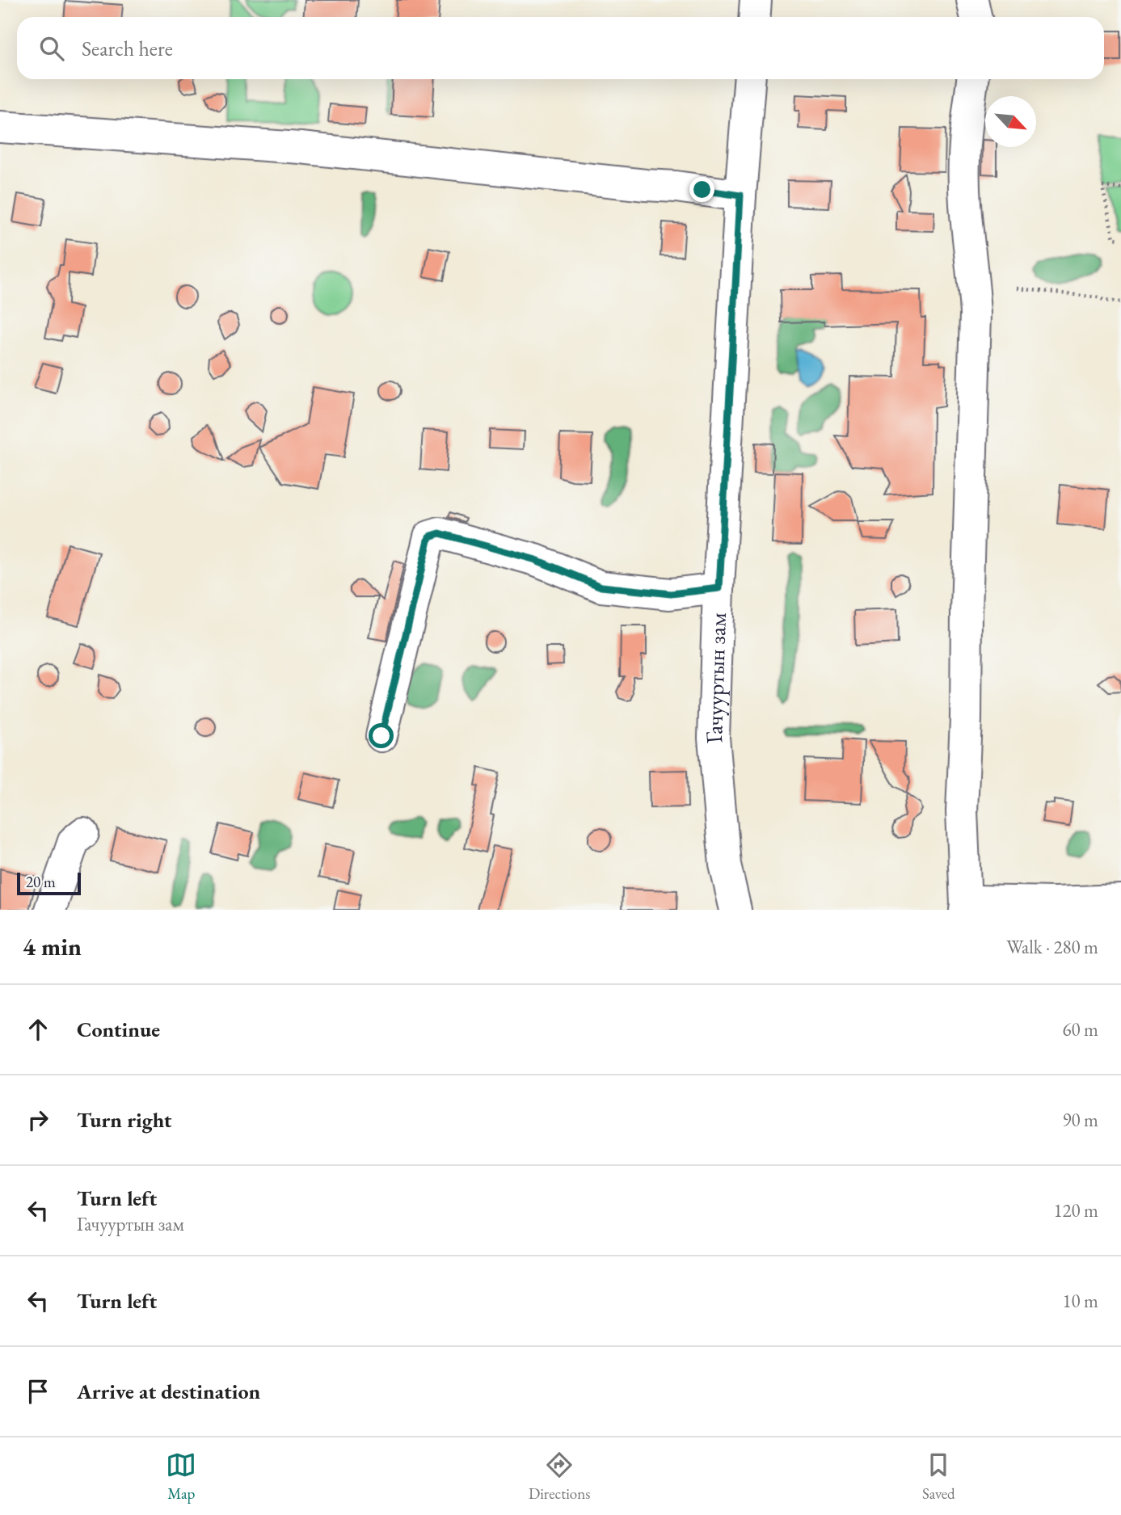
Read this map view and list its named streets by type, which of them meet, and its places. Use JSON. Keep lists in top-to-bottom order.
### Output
{
  "streets": {
    "street": ["Гачууртын зам"]
  },
  "scale_bar": "20 m",
  "north": "bottom right",
  "page": {
    "search": "Search here",
    "scale": "20 m",
    "heading": ["4 min", "Walk · 280 m"],
    "list": [
      ["Continue", "60 m"],
      ["Turn right", "90 m"],
      ["Turn left", "Гачууртын зам", "120 m"],
      ["Turn left", "10 m"],
      "Arrive at destination"
    ],
    "nav": ["Map", "Directions", "Saved"]
  }
}
